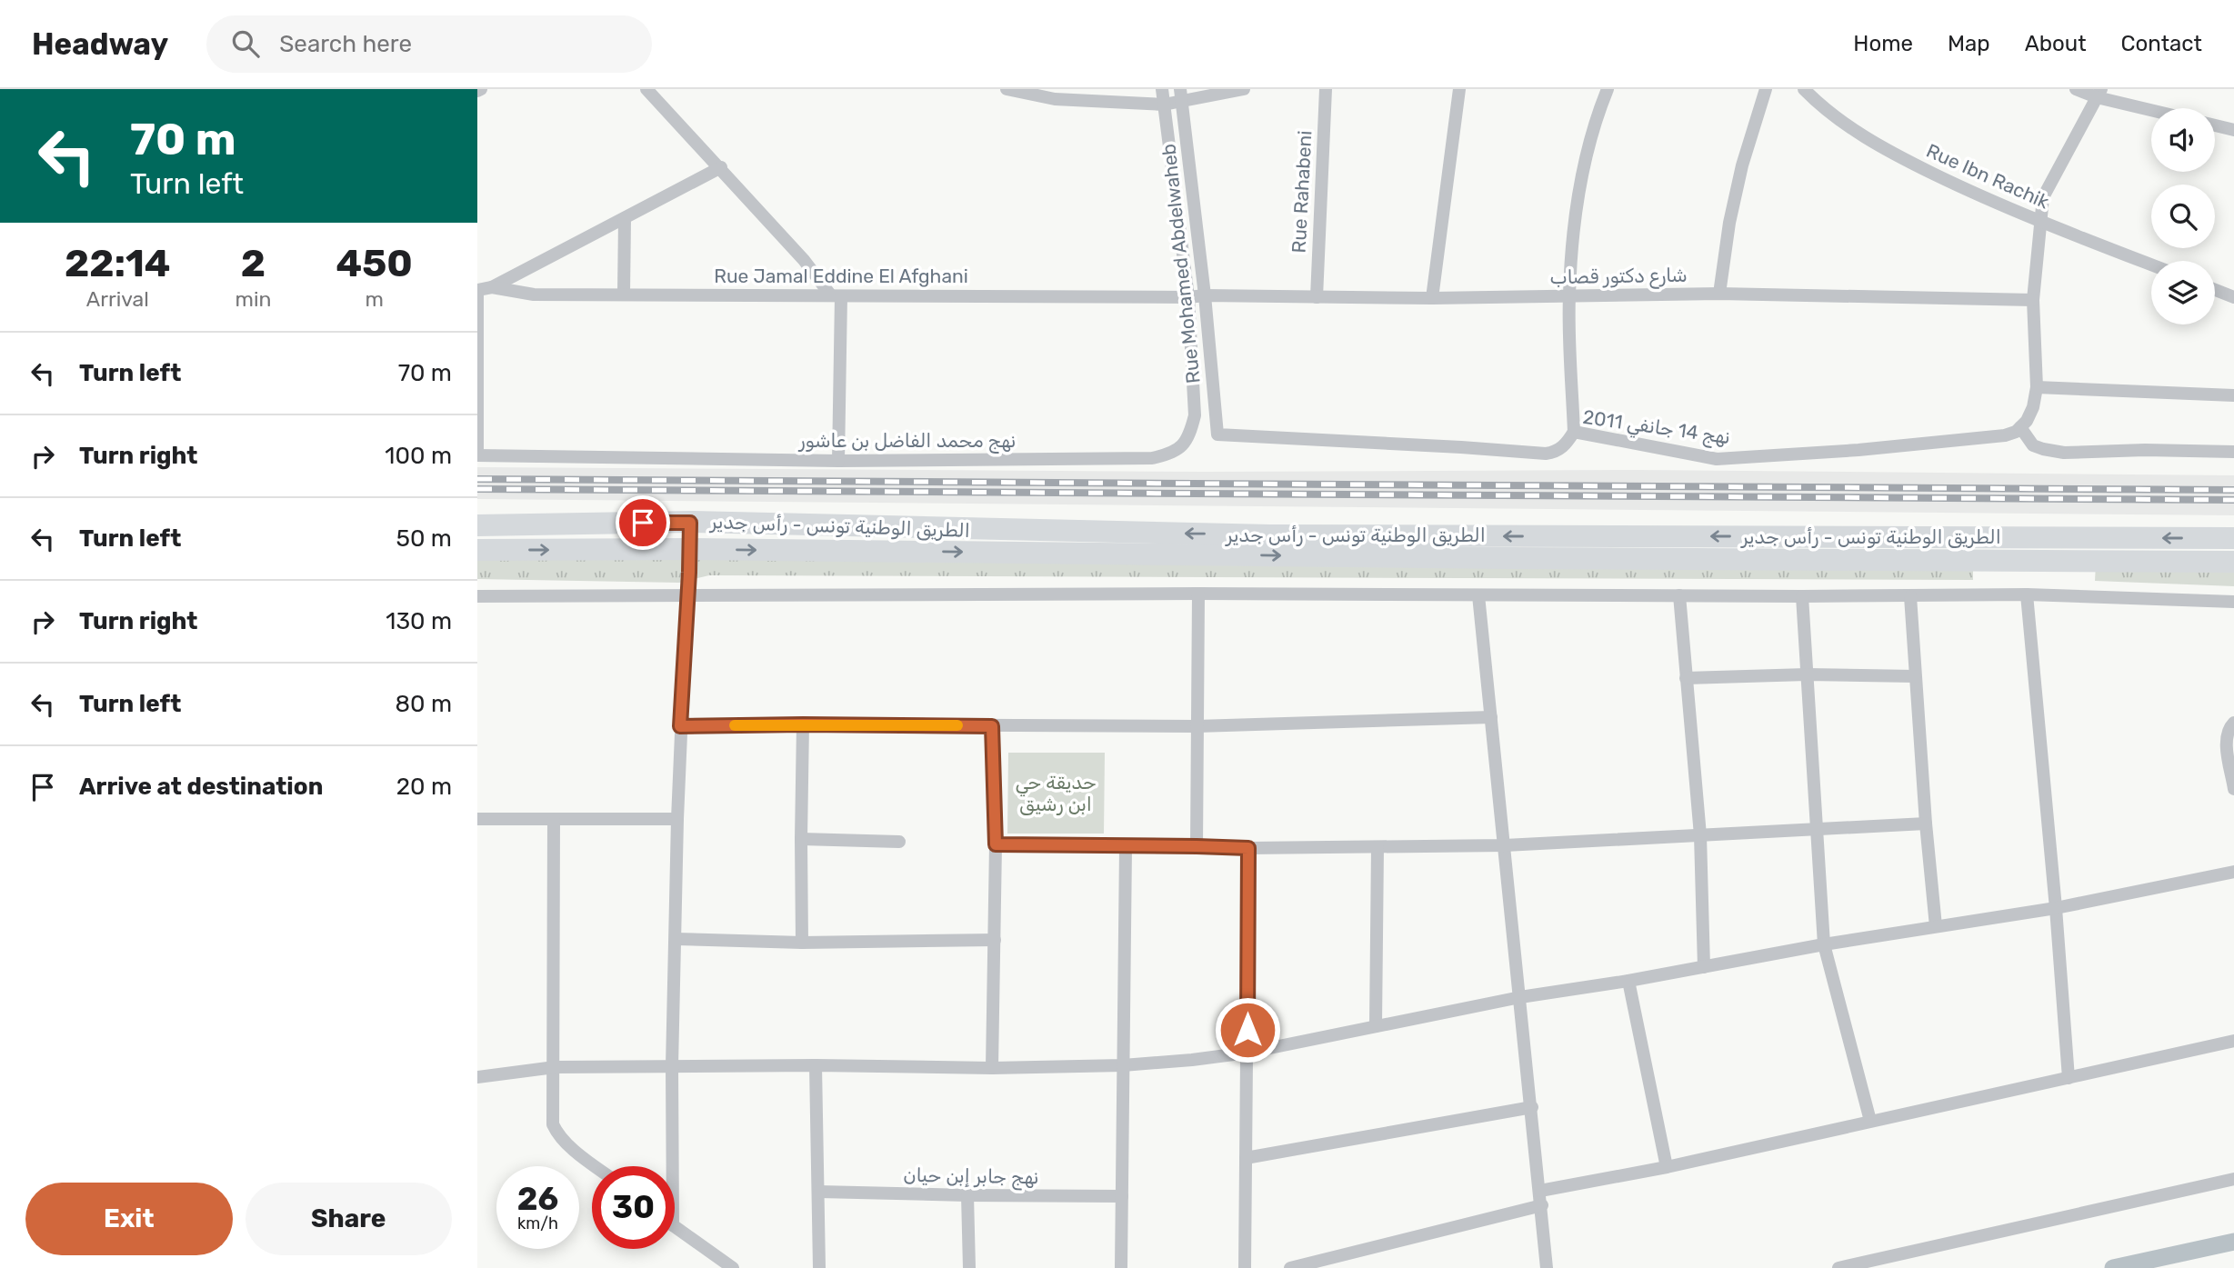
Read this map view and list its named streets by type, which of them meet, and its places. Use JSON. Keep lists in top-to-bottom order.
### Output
{
  "streets": {
    "highway": ["الطريق الوطنية تونس - رأس جدير"],
    "street": [
      "Rue Ibn Rachik",
      "Rue Rahabeni",
      "Rue Mohamed Abdelwaheb",
      "Rue Jamal Eddine El Afghani",
      "شارع دكتور قصاب",
      "نهج 14 جانفي 2011",
      "نهج محمد الفاضل بن عاشور",
      "نهج جابر إبن حيان"
    ]
  },
  "crossings": [
    ["Rue Rahabeni", "شارع دكتور قصاب"],
    ["Rue Mohamed Abdelwaheb", "Rue Jamal Eddine El Afghani"],
    ["Rue Mohamed Abdelwaheb", "شارع دكتور قصاب"],
    ["Rue Mohamed Abdelwaheb", "نهج 14 جانفي 2011"],
    ["Rue Jamal Eddine El Afghani", "شارع دكتور قصاب"],
    ["Rue Jamal Eddine El Afghani", "نهج محمد الفاضل بن عاشور"]
  ],
  "parks": ["حديقة حي ابن رشيق"],
  "page": {
    "header": "Headway",
    "search": "Search here",
    "nav": [
      "Home",
      "Map",
      "About",
      "Contact"
    ],
    "turn": ["70 m", "Turn left"],
    "eta": [
      "22:14",
      "Arrival",
      "2",
      "min",
      "450",
      "m"
    ],
    "list": [
      {
        "name": "Turn left",
        "value": "70 m"
      },
      {
        "name": "Turn right",
        "value": "100 m"
      },
      {
        "name": "Turn left",
        "value": "50 m"
      },
      {
        "name": "Turn right",
        "value": "130 m"
      },
      {
        "name": "Turn left",
        "value": "80 m"
      },
      {
        "name": "Arrive at destination",
        "value": "20 m"
      }
    ],
    "speed": "26 km/h",
    "limit": "30",
    "buttons": ["Exit", "Share"]
  }
}
